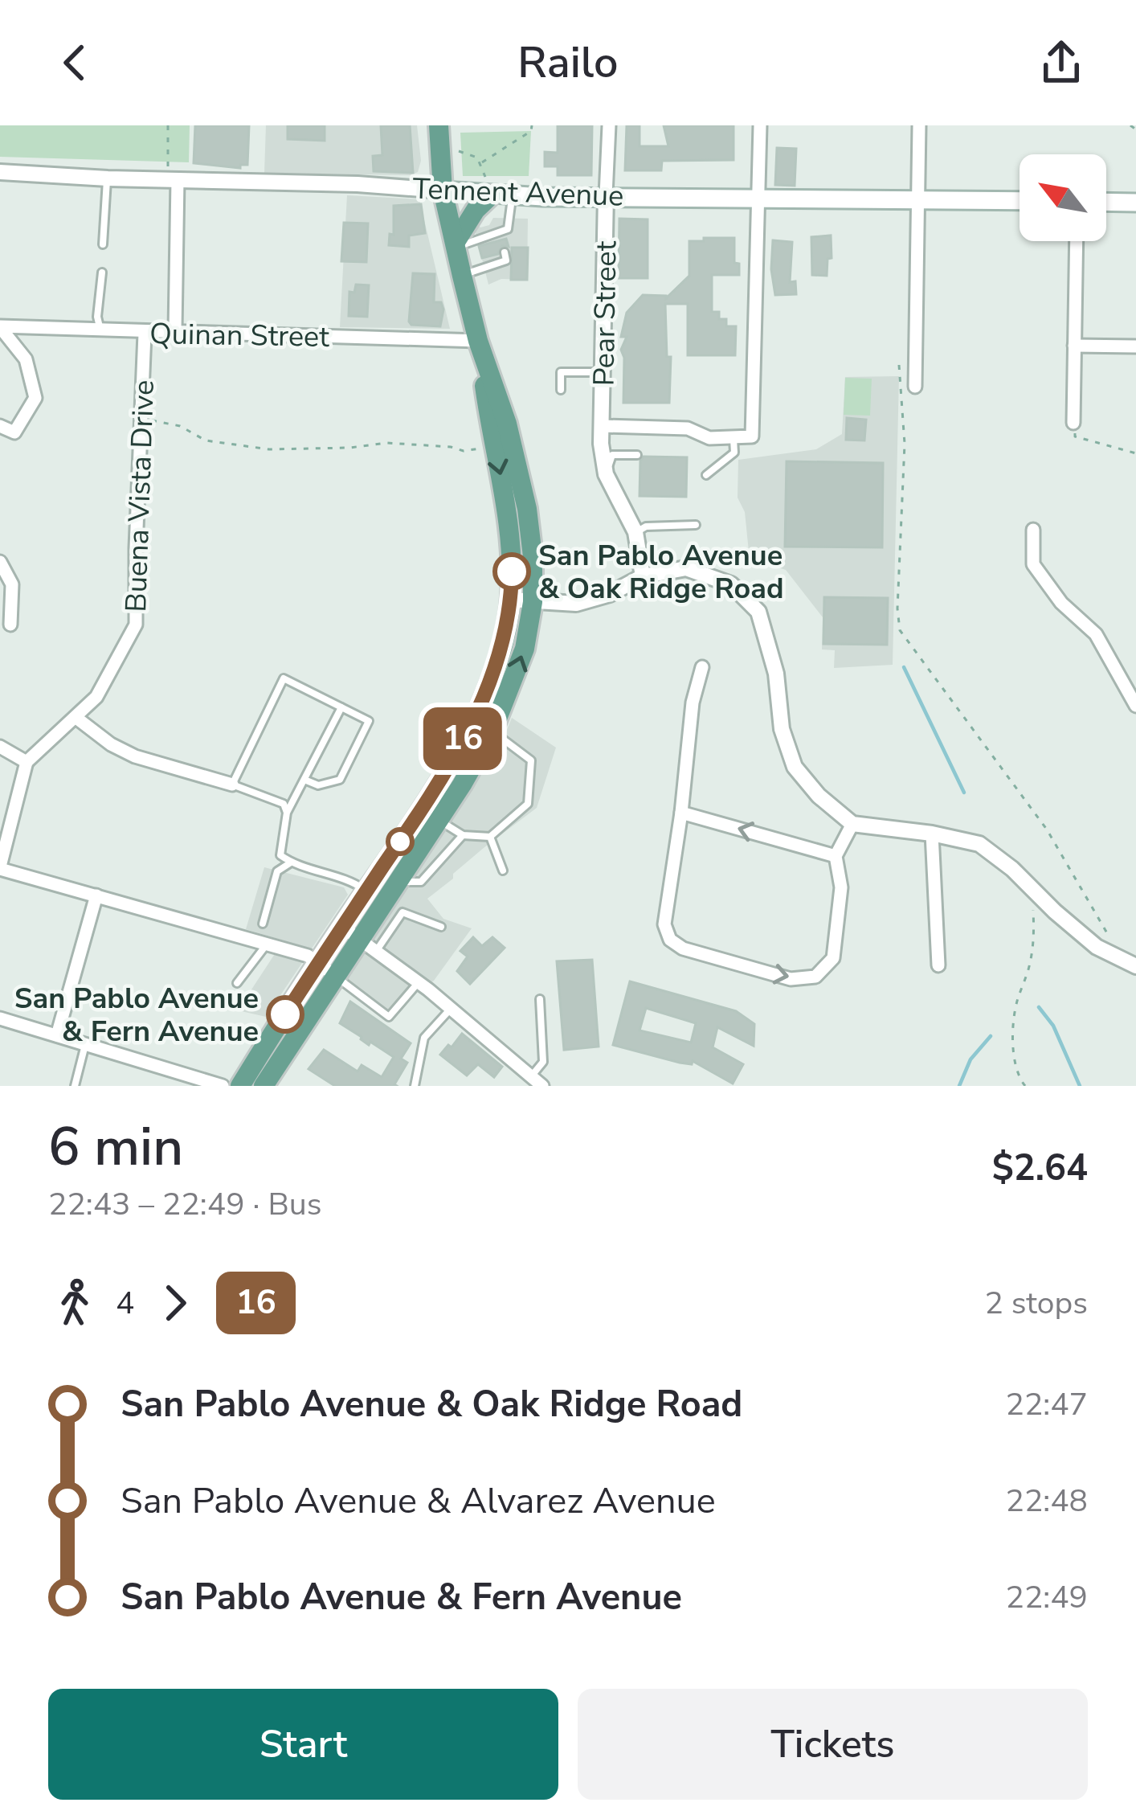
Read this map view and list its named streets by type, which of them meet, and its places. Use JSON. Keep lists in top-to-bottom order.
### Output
{
  "streets": {
    "main road": ["Tennent Avenue"],
    "street": ["Pear Street", "Quinan Street", "Buena Vista Drive"]
  },
  "crossings": [
    ["Tennent Avenue", "Pear Street"],
    ["Quinan Street", "Buena Vista Drive"]
  ],
  "places": ["San Pablo Avenue & Oak Ridge Road", "San Pablo Avenue & Fern Avenue"],
  "lines": ["bus line 16"],
  "north": "top left",
  "page": {
    "header": "Railo",
    "on_map": "16",
    "heading": ["6 min", "22:43 – 22:49 · Bus", "$2.64"],
    "legs": ["4", "16", "2 stops"],
    "list": [
      {
        "name": "San Pablo Avenue & Oak Ridge Road",
        "value": "22:47"
      },
      {
        "name": "San Pablo Avenue & Alvarez Avenue",
        "value": "22:48"
      },
      {
        "name": "San Pablo Avenue & Fern Avenue",
        "value": "22:49"
      }
    ],
    "buttons": ["Start", "Tickets"]
  }
}
